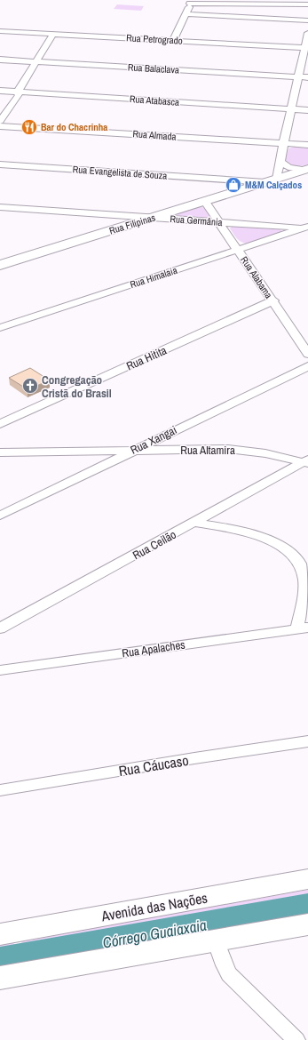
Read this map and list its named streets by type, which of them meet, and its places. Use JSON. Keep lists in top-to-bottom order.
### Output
{
  "streets": {
    "main road": ["Rua Filipinas", "Avenida das Nações"],
    "street": [
      "Rua Petrogrado",
      "Rua Balaclava",
      "Rua Atabasca",
      "Rua Almada",
      "Rua Evangelista de Souza",
      "Rua Germânia",
      "Rua Himalaia",
      "Rua Alabama",
      "Rua Hitita",
      "Rua Xangai",
      "Rua Altamira",
      "Rua Ceilão",
      "Rua Apalaches",
      "Rua Cáucaso"
    ]
  },
  "crossings": [
    ["Rua Evangelista de Souza", "Rua Filipinas"],
    ["Rua Germânia", "Rua Filipinas"],
    ["Rua Germânia", "Rua Himalaia"],
    ["Rua Germânia", "Rua Alabama"],
    ["Rua Filipinas", "Rua Alabama"],
    ["Rua Himalaia", "Rua Alabama"],
    ["Rua Alabama", "Rua Hitita"],
    ["Rua Xangai", "Rua Altamira"],
    ["Rua Altamira", "Rua Ceilão"]
  ],
  "water": ["Córrego Guaiaxaia"],
  "places": {
    "restaurant": ["Bar do Chacrinha"],
    "shop": ["M&M Calçados"],
    "church": ["Congregação Cristã do Brasil"]
  }
}
